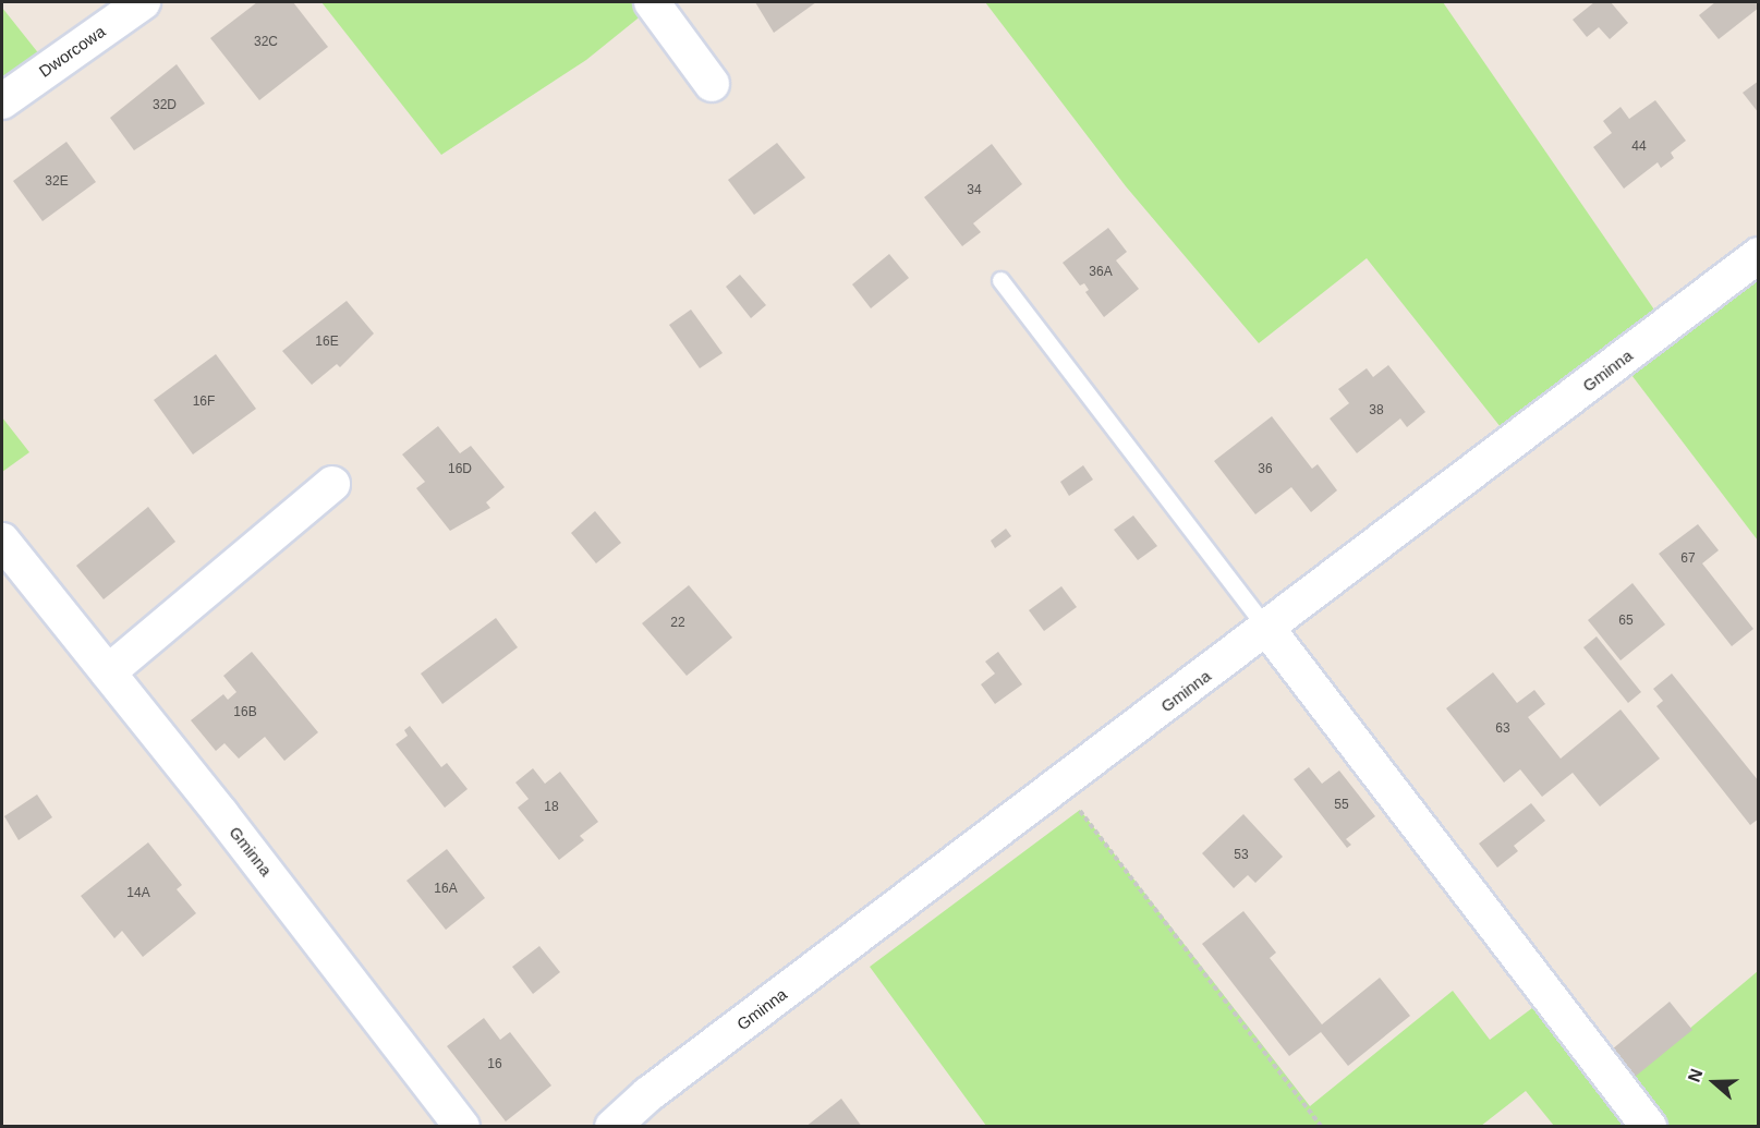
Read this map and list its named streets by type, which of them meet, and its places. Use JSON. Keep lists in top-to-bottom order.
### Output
{
  "streets": {
    "street": ["Dworcowa", "Gminna"]
  },
  "house_numbers": [
    "32C",
    "32D",
    "44",
    "32E",
    "34",
    "36A",
    "16E",
    "16F",
    "38",
    "16D",
    "36",
    "67",
    "65",
    "22",
    "16B",
    "63",
    "55",
    "18",
    "53",
    "16A",
    "14A",
    "16"
  ],
  "north": "left"
}
